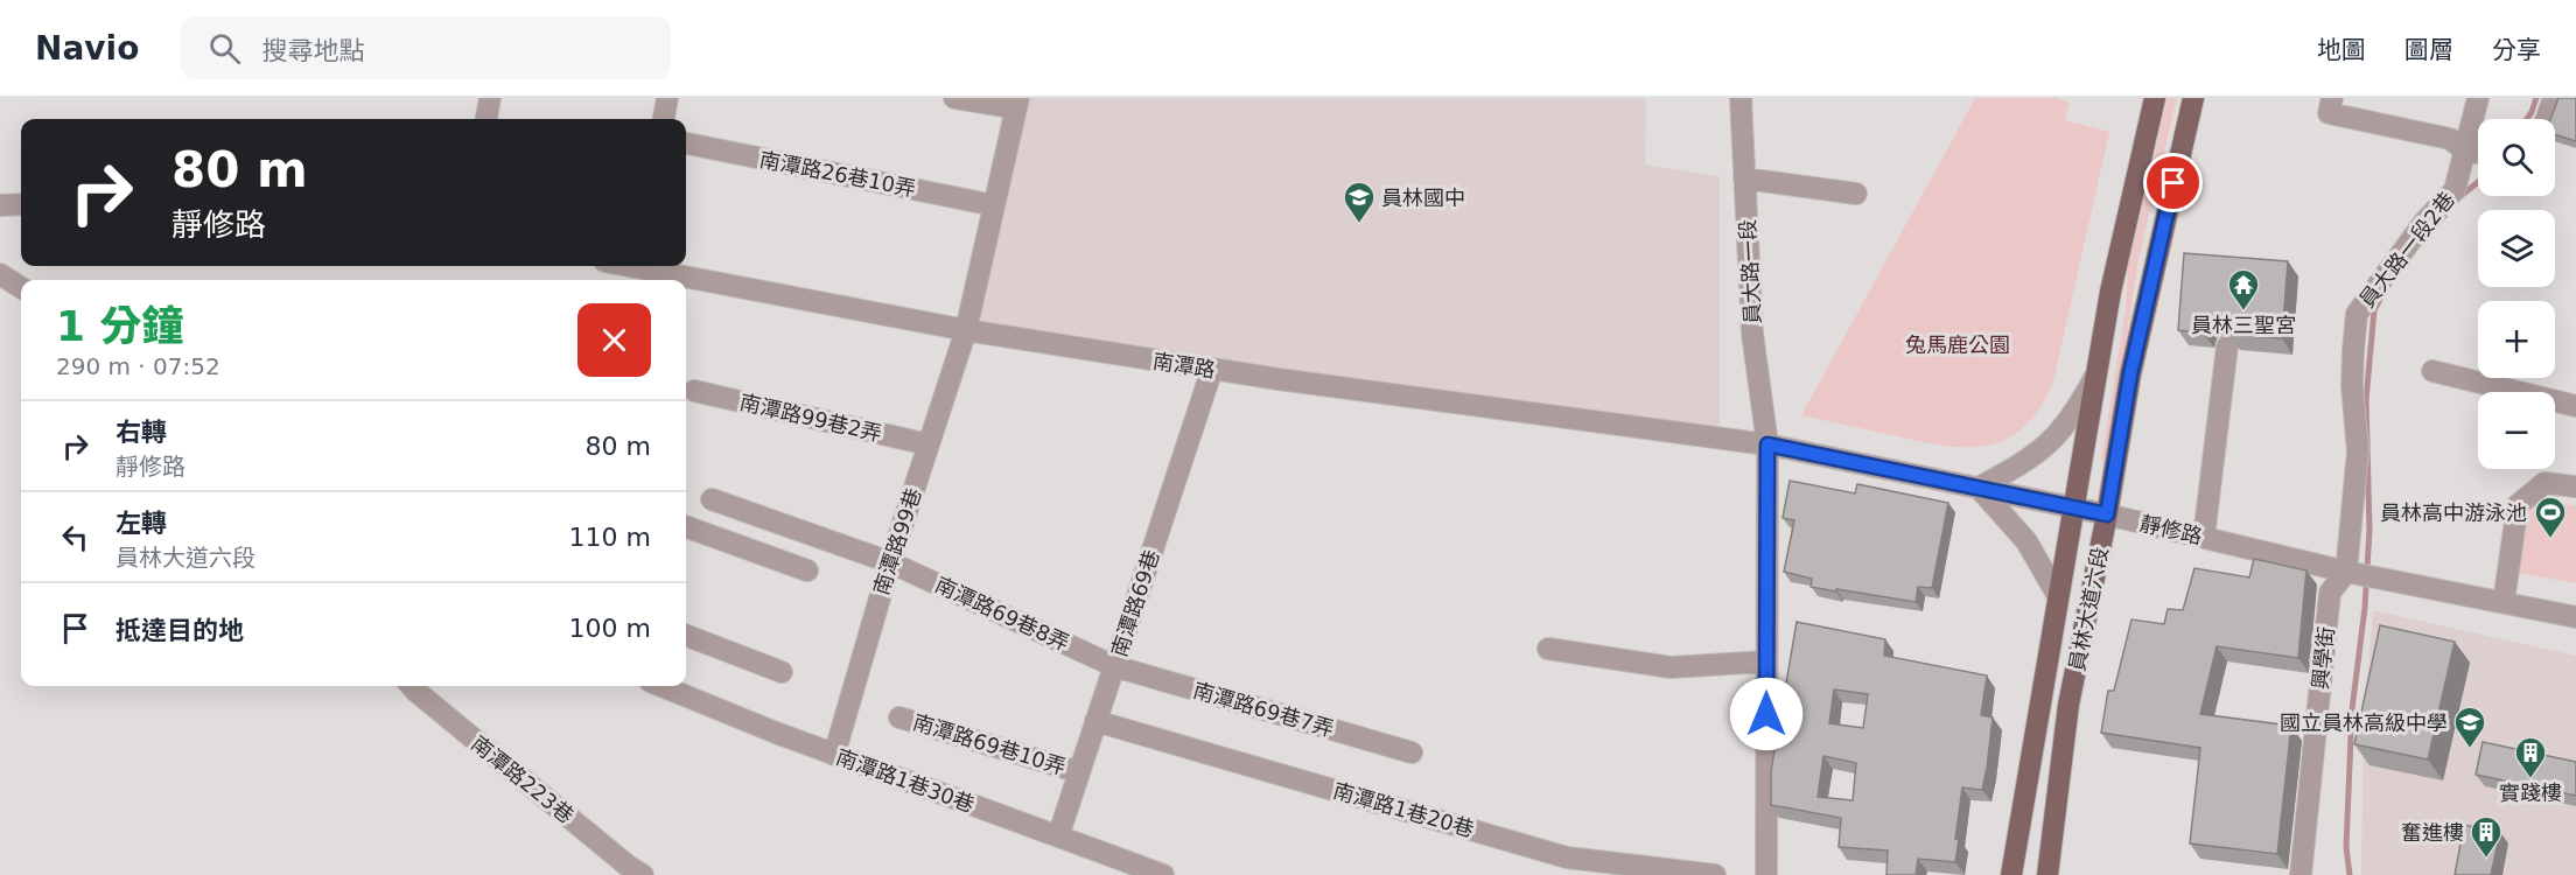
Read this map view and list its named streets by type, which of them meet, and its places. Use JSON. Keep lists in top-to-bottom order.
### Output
{
  "streets": {
    "main road": ["員林大道六段"],
    "street": [
      "南潭路26巷10弄",
      "員大路一段2巷",
      "員大路一段",
      "南潭路",
      "南潭路99巷2弄",
      "靜修路",
      "南潭路99巷",
      "南潭路69巷",
      "南潭路69巷8弄",
      "興學街",
      "南潭路69巷7弄",
      "南潭路69巷10弄",
      "南潭路223巷",
      "南潭路1巷30巷",
      "南潭路1巷20巷"
    ]
  },
  "crossings": [
    ["南潭路26巷10弄", "南潭路99巷"],
    ["員大路一段2巷", "靜修路"],
    ["員大路一段2巷", "興學街"],
    ["員大路一段", "南潭路"],
    ["員大路一段", "靜修路"],
    ["南潭路", "靜修路"],
    ["南潭路", "南潭路99巷"],
    ["南潭路", "南潭路69巷"],
    ["南潭路99巷2弄", "南潭路99巷"],
    ["靜修路", "員林大道六段"],
    ["靜修路", "興學街"],
    ["南潭路99巷", "南潭路69巷8弄"],
    ["南潭路99巷", "南潭路1巷30巷"],
    ["南潭路69巷", "南潭路69巷8弄"],
    ["南潭路69巷", "南潭路69巷7弄"],
    ["南潭路69巷", "南潭路69巷10弄"],
    ["南潭路69巷", "南潭路1巷30巷"],
    ["南潭路69巷", "南潭路1巷20巷"],
    ["南潭路69巷8弄", "南潭路69巷7弄"]
  ],
  "parks": ["兔馬鹿公園"],
  "places": {
    "school or university": ["員林國中", "國立員林高級中學"],
    "temple": ["員林三聖宮"],
    "sports": ["員林高中游泳池"],
    "building": ["實踐樓", "奮進樓"]
  },
  "page": {
    "header": "Navio",
    "search": "搜尋地點",
    "nav": ["地圖", "圖層", "分享"],
    "map_buttons": ["+", "−"],
    "turn": ["80 m", "靜修路"],
    "heading": ["1 分鐘", "290 m · 07:52"],
    "list": [
      {
        "name": "右轉",
        "note": "靜修路",
        "value": "80 m"
      },
      {
        "name": "左轉",
        "note": "員林大道六段",
        "value": "110 m"
      },
      {
        "name": "抵達目的地",
        "value": "100 m"
      }
    ]
  }
}
